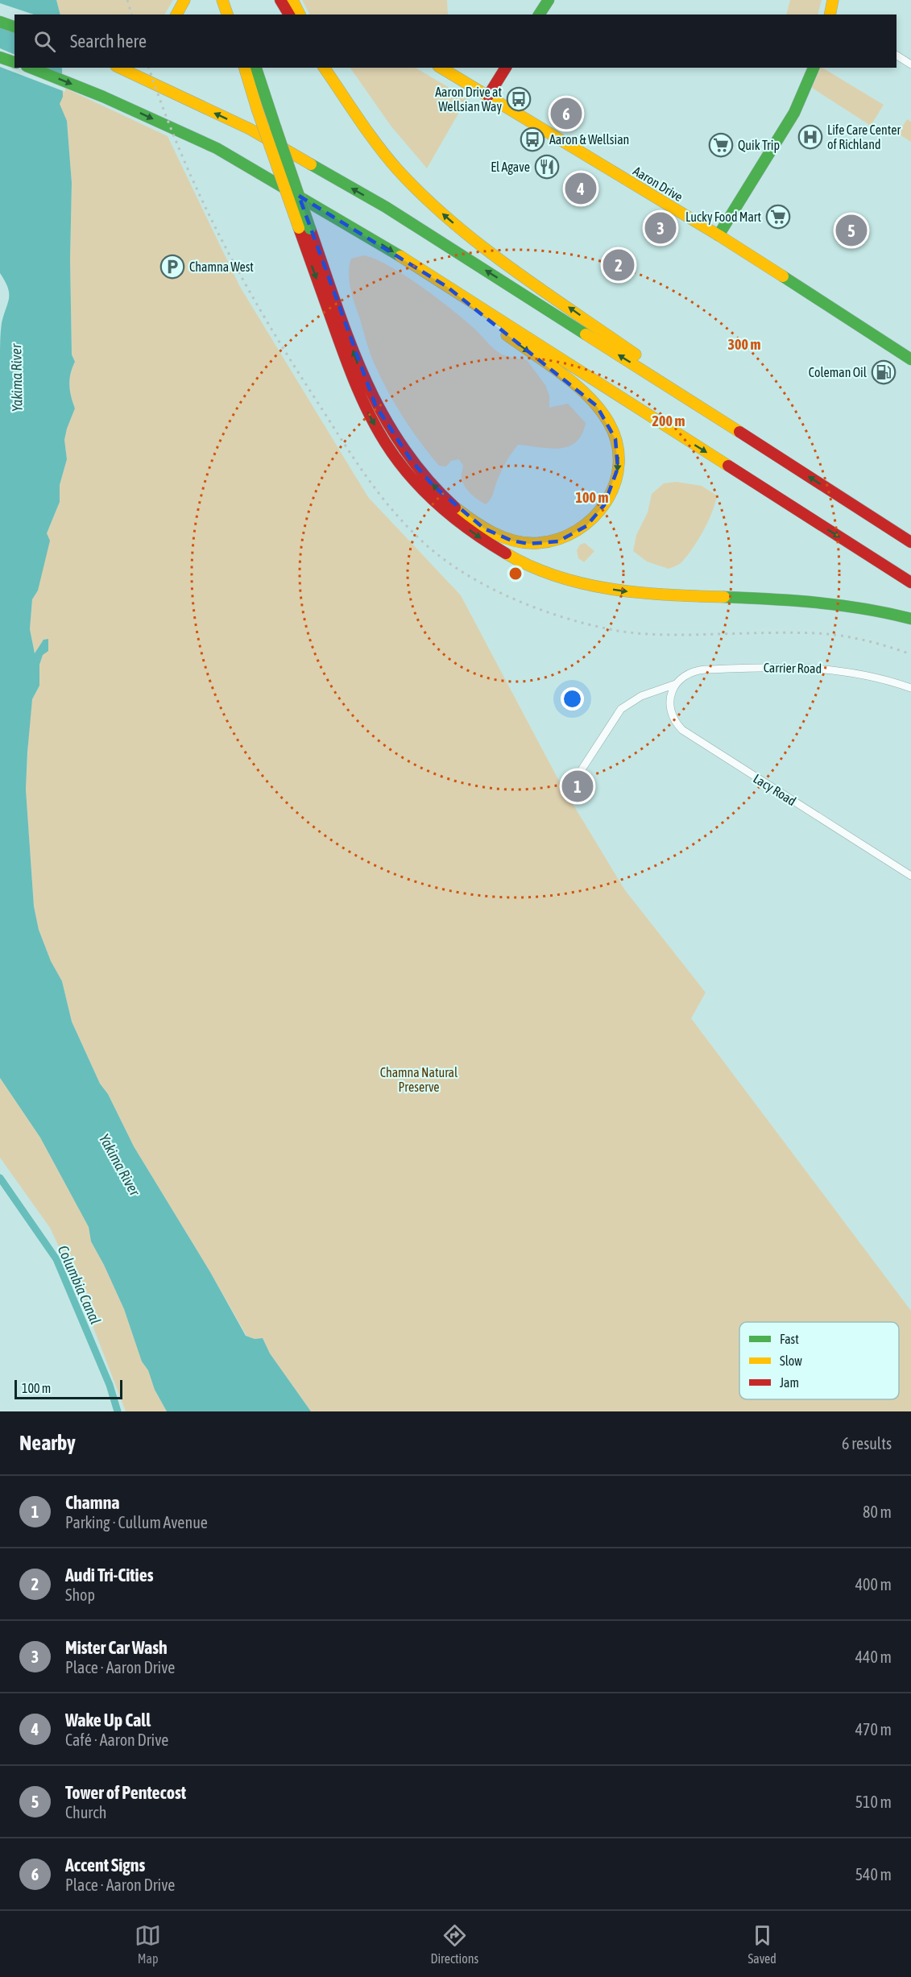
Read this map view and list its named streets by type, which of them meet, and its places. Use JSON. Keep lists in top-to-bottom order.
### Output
{
  "streets": {
    "main road": ["Aaron Drive"],
    "street": ["Carrier Road", "Lacy Road"]
  },
  "crossings": [
    ["Carrier Road", "Lacy Road"]
  ],
  "water": ["Yakima River", "Columbia Canal"],
  "parks": ["Chamna Natural Preserve"],
  "places": {
    "bus stop": ["Aaron Drive at Wellsian Way", "Aaron & Wellsian"],
    "hospital": ["Life Care Center of Richland"],
    "supermarket": ["Quik Trip", "Lucky Food Mart"],
    "restaurant": ["El Agave"],
    "parking": ["Chamna West"],
    "fuel station": ["Coleman Oil"]
  },
  "legend": ["Fast", "Slow", "Jam"],
  "scale_bar": "100 m",
  "page": {
    "search": "Search here",
    "pins": [
      "6",
      "4",
      "3",
      "5",
      "2",
      "1"
    ],
    "scale": "100 m",
    "heading": ["Nearby", "6 results"],
    "list": [
      {
        "mark": "1",
        "name": "Chamna",
        "note": "Parking · Cullum Avenue",
        "value": "80 m"
      },
      {
        "mark": "2",
        "name": "Audi Tri-Cities",
        "note": "Shop",
        "value": "400 m"
      },
      {
        "mark": "3",
        "name": "Mister Car Wash",
        "note": "Place · Aaron Drive",
        "value": "440 m"
      },
      {
        "mark": "4",
        "name": "Wake Up Call",
        "note": "Café · Aaron Drive",
        "value": "470 m"
      },
      {
        "mark": "5",
        "name": "Tower of Pentecost",
        "note": "Church",
        "value": "510 m"
      },
      {
        "mark": "6",
        "name": "Accent Signs",
        "note": "Place · Aaron Drive",
        "value": "540 m"
      }
    ],
    "nav": ["Map", "Directions", "Saved"]
  },
  "rings": ["300 m", "200 m", "100 m"]
}
